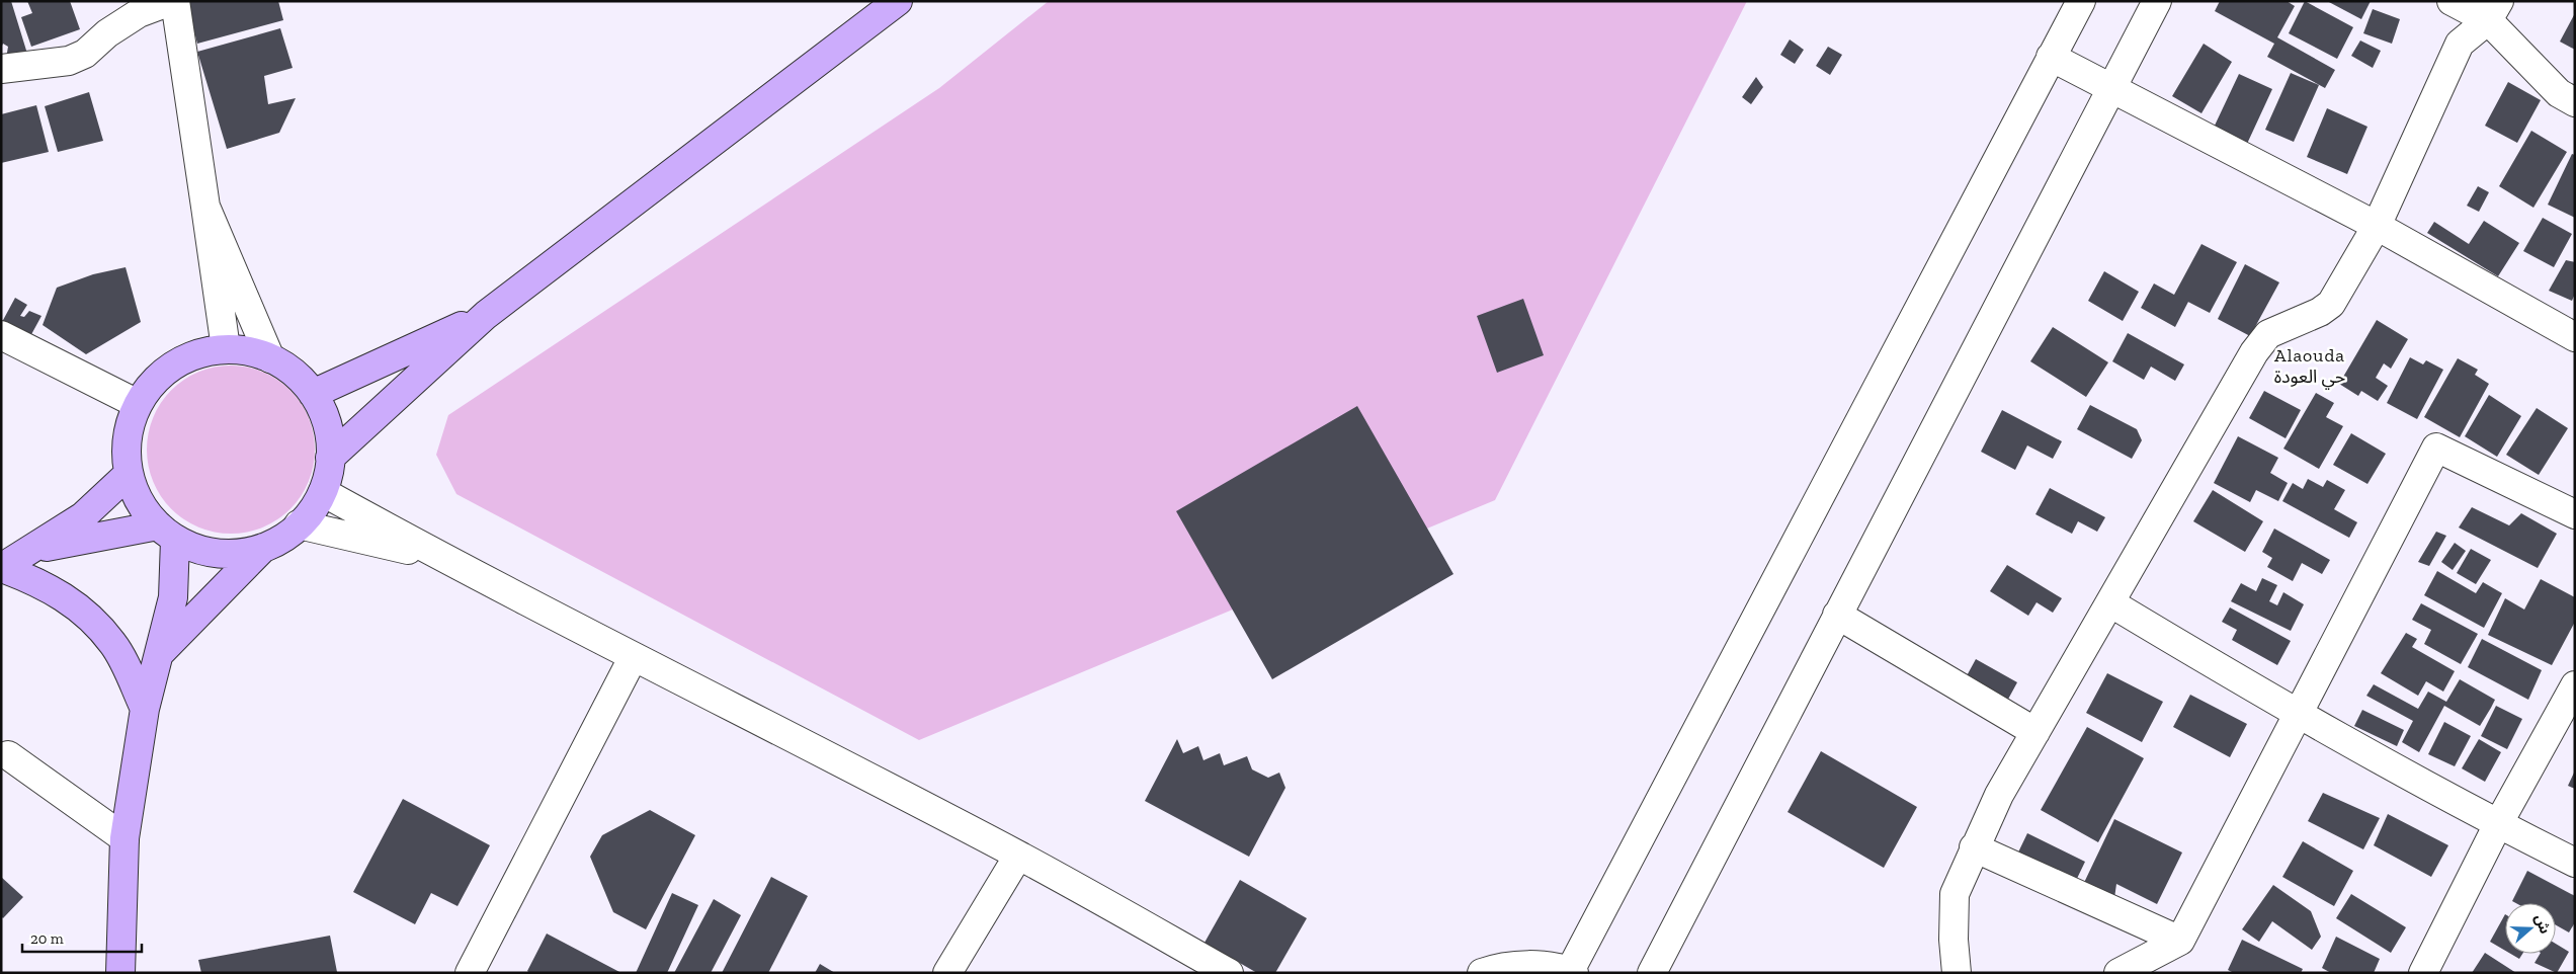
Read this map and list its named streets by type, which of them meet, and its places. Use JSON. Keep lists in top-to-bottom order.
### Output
{
  "districts": ["Alaouda حي العودة"],
  "scale_bar": "20 m",
  "north": "right"
}
